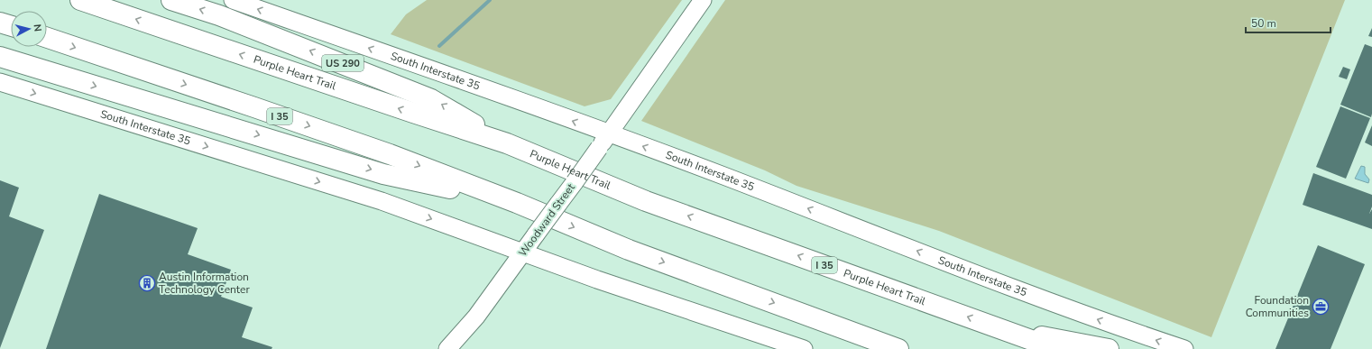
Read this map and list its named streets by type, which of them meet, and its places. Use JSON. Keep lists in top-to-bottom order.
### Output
{
  "streets": {
    "highway": ["US 290", "Purple Heart Trail", "I 35"],
    "main road": ["South Interstate 35", "Woodward Street"]
  },
  "crossings": [
    ["US 290", "Purple Heart Trail"],
    ["South Interstate 35", "Woodward Street"]
  ],
  "places": {
    "building": ["Austin Information Technology Center"],
    "office": ["Foundation Communities"]
  },
  "scale_bar": "50 m",
  "north": "right"
}
